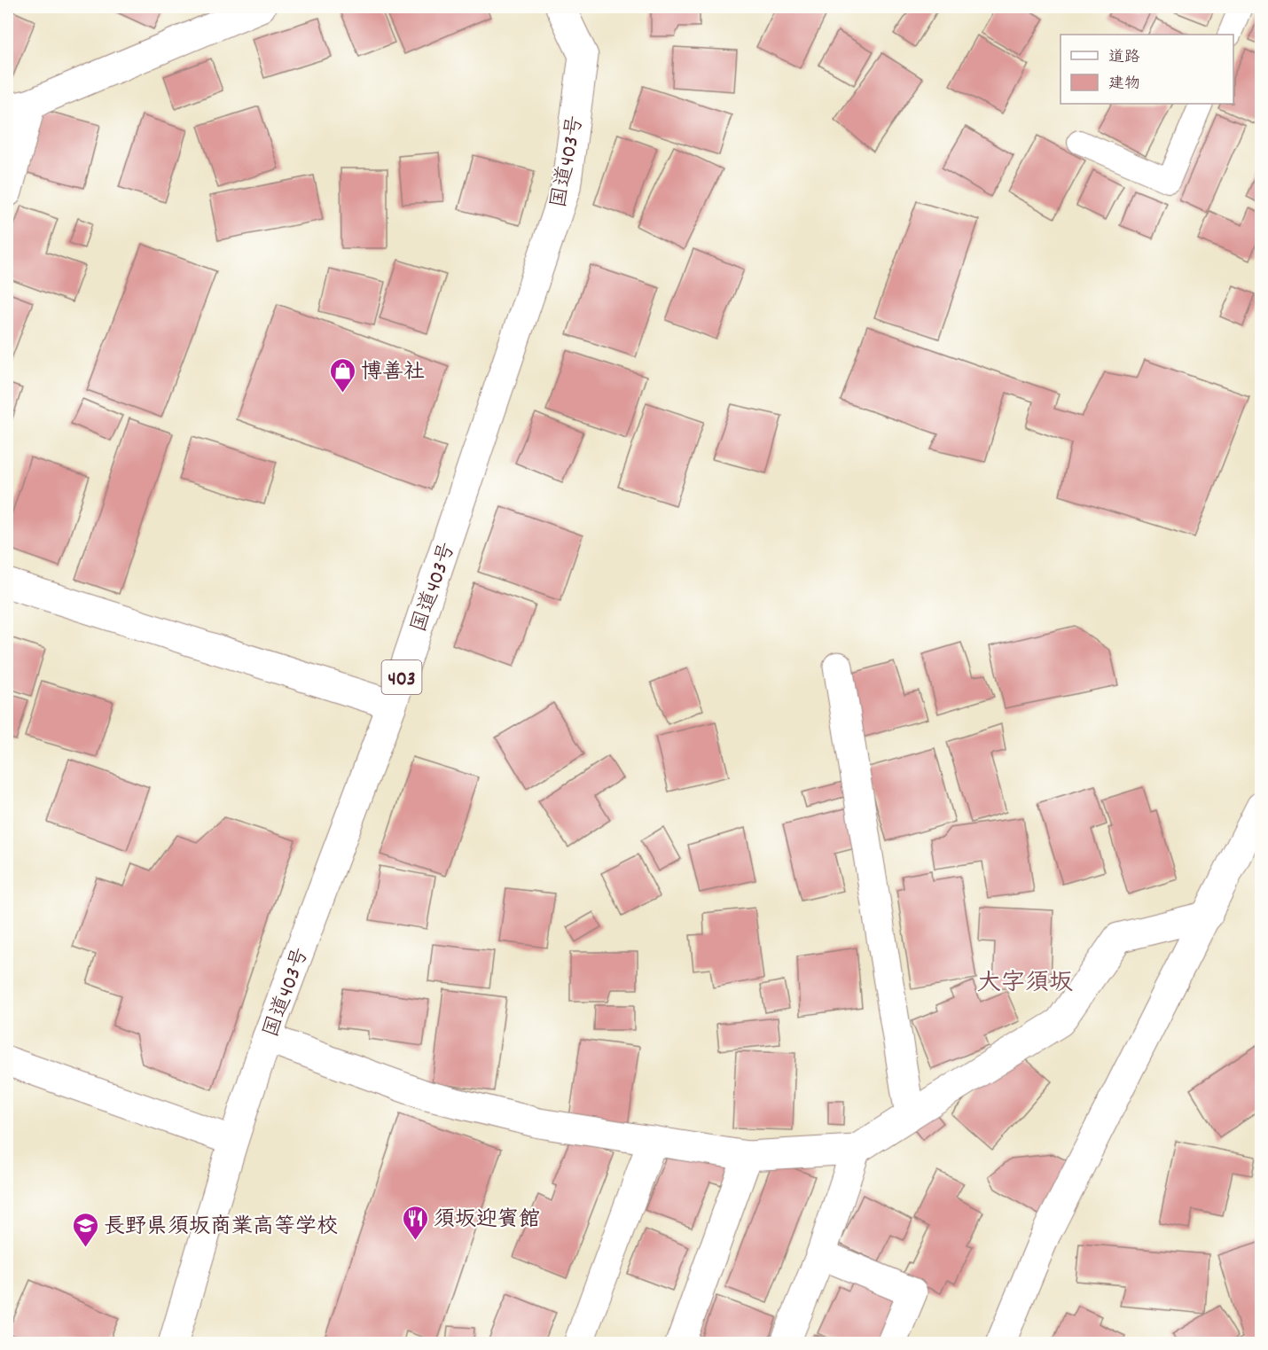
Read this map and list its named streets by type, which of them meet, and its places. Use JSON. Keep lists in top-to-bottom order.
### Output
{
  "streets": {
    "main road": ["国道403号", "403"]
  },
  "districts": ["大字須坂"],
  "places": {
    "shop": ["博善社"],
    "restaurant": ["須坂迎賓館"],
    "school or university": ["長野県須坂商業高等学校"]
  },
  "legend": ["道路", "建物"]
}
